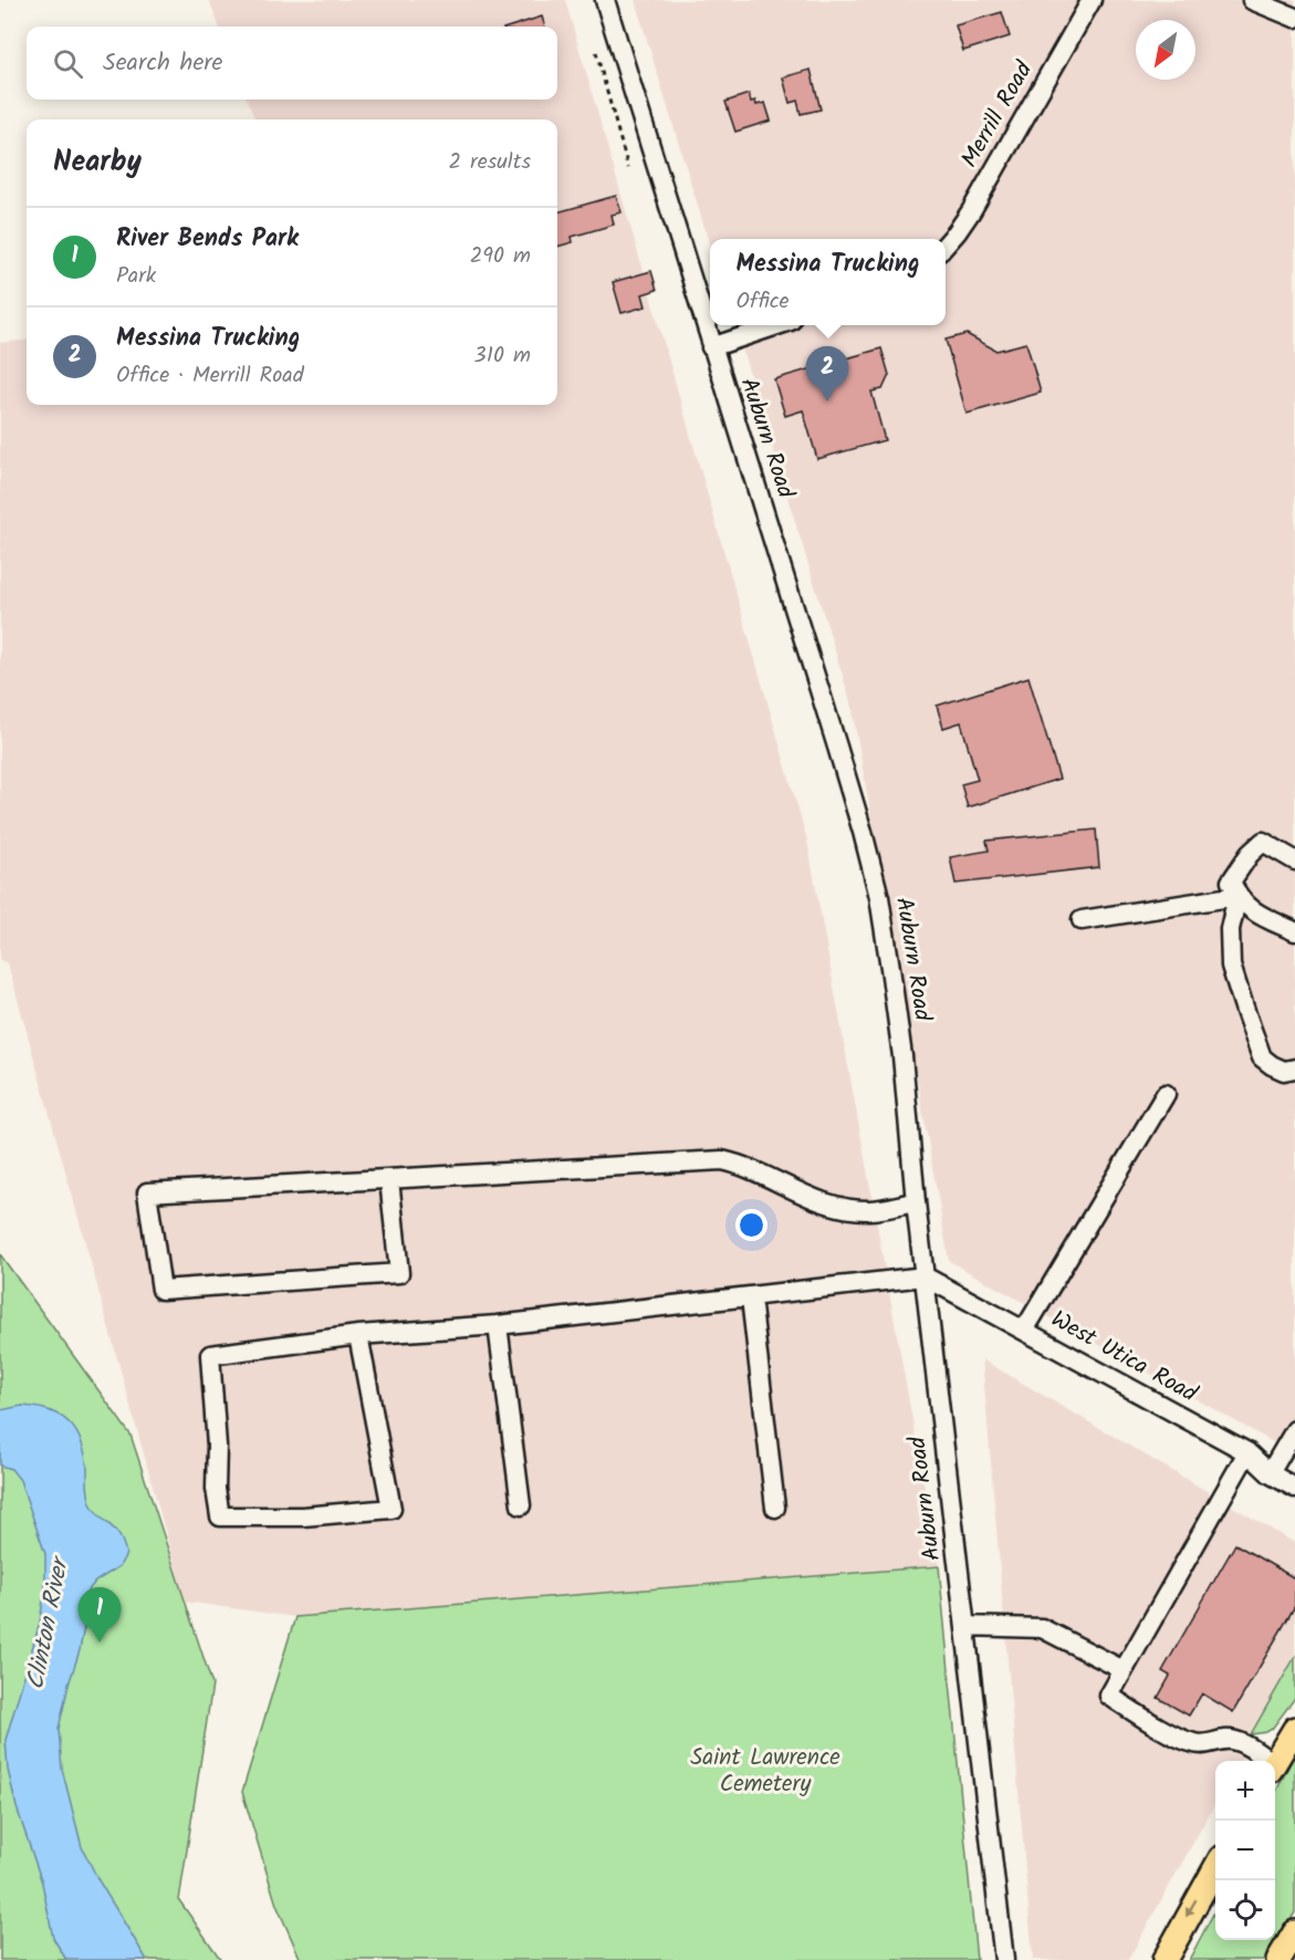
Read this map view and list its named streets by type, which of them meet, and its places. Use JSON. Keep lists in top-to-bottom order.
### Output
{
  "streets": {
    "street": ["Merrill Road", "Auburn Road", "West Utica Road"]
  },
  "crossings": [
    ["Auburn Road", "West Utica Road"]
  ],
  "water": ["Clinton River"],
  "parks": ["Saint Lawrence Cemetery"],
  "north": "bottom left",
  "page": {
    "search": "Search here",
    "heading": ["Nearby", "2 results"],
    "list": [
      {
        "mark": "1",
        "name": "River Bends Park",
        "note": "Park",
        "value": "290 m"
      },
      {
        "mark": "2",
        "name": "Messina Trucking",
        "note": "Office · Merrill Road",
        "value": "310 m"
      }
    ],
    "popup": ["Messina Trucking", "Office"],
    "pins": ["2", "1"],
    "map_buttons": ["+", "−"]
  }
}
